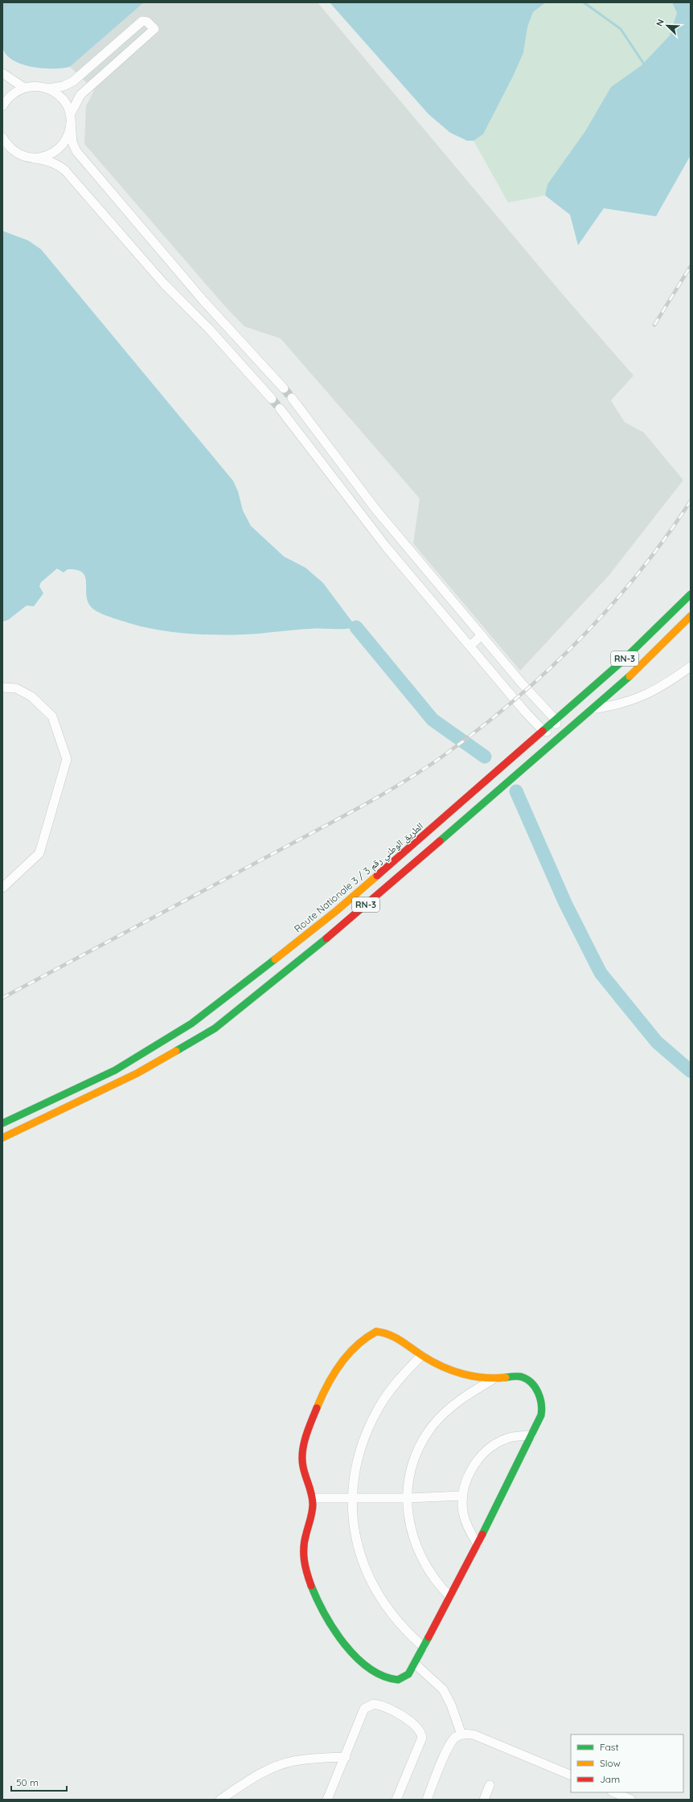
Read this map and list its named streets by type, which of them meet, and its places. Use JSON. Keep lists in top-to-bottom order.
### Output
{
  "streets": {
    "main road": ["RN-3", "Route Nationale 3 / الطريق الوطني رقم 3"]
  },
  "legend": ["Fast", "Slow", "Jam"],
  "scale_bar": "50 m",
  "north": "top left"
}
